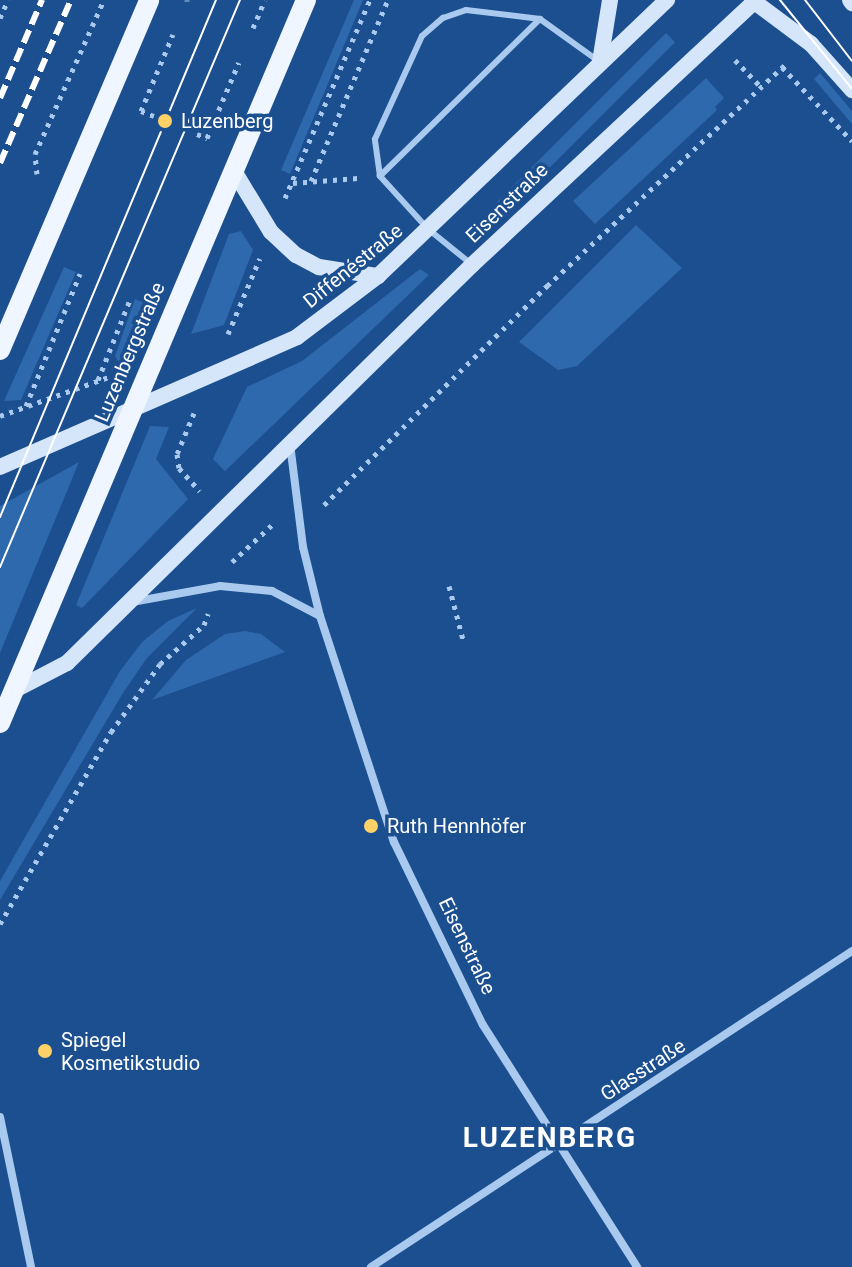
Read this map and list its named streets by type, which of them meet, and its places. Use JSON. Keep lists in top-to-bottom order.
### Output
{
  "streets": {
    "main road": ["Luzenbergstraße"],
    "street": ["Eisenstraße", "Diffenéstraße", "Glasstraße"]
  },
  "crossings": [
    ["Eisenstraße", "Luzenbergstraße"],
    ["Eisenstraße", "Glasstraße"],
    ["Diffenéstraße", "Luzenbergstraße"]
  ],
  "districts": ["LUZENBERG"],
  "places": ["Luzenberg", "Ruth Hennhöfer", "Spiegel Kosmetikstudio"]
}
